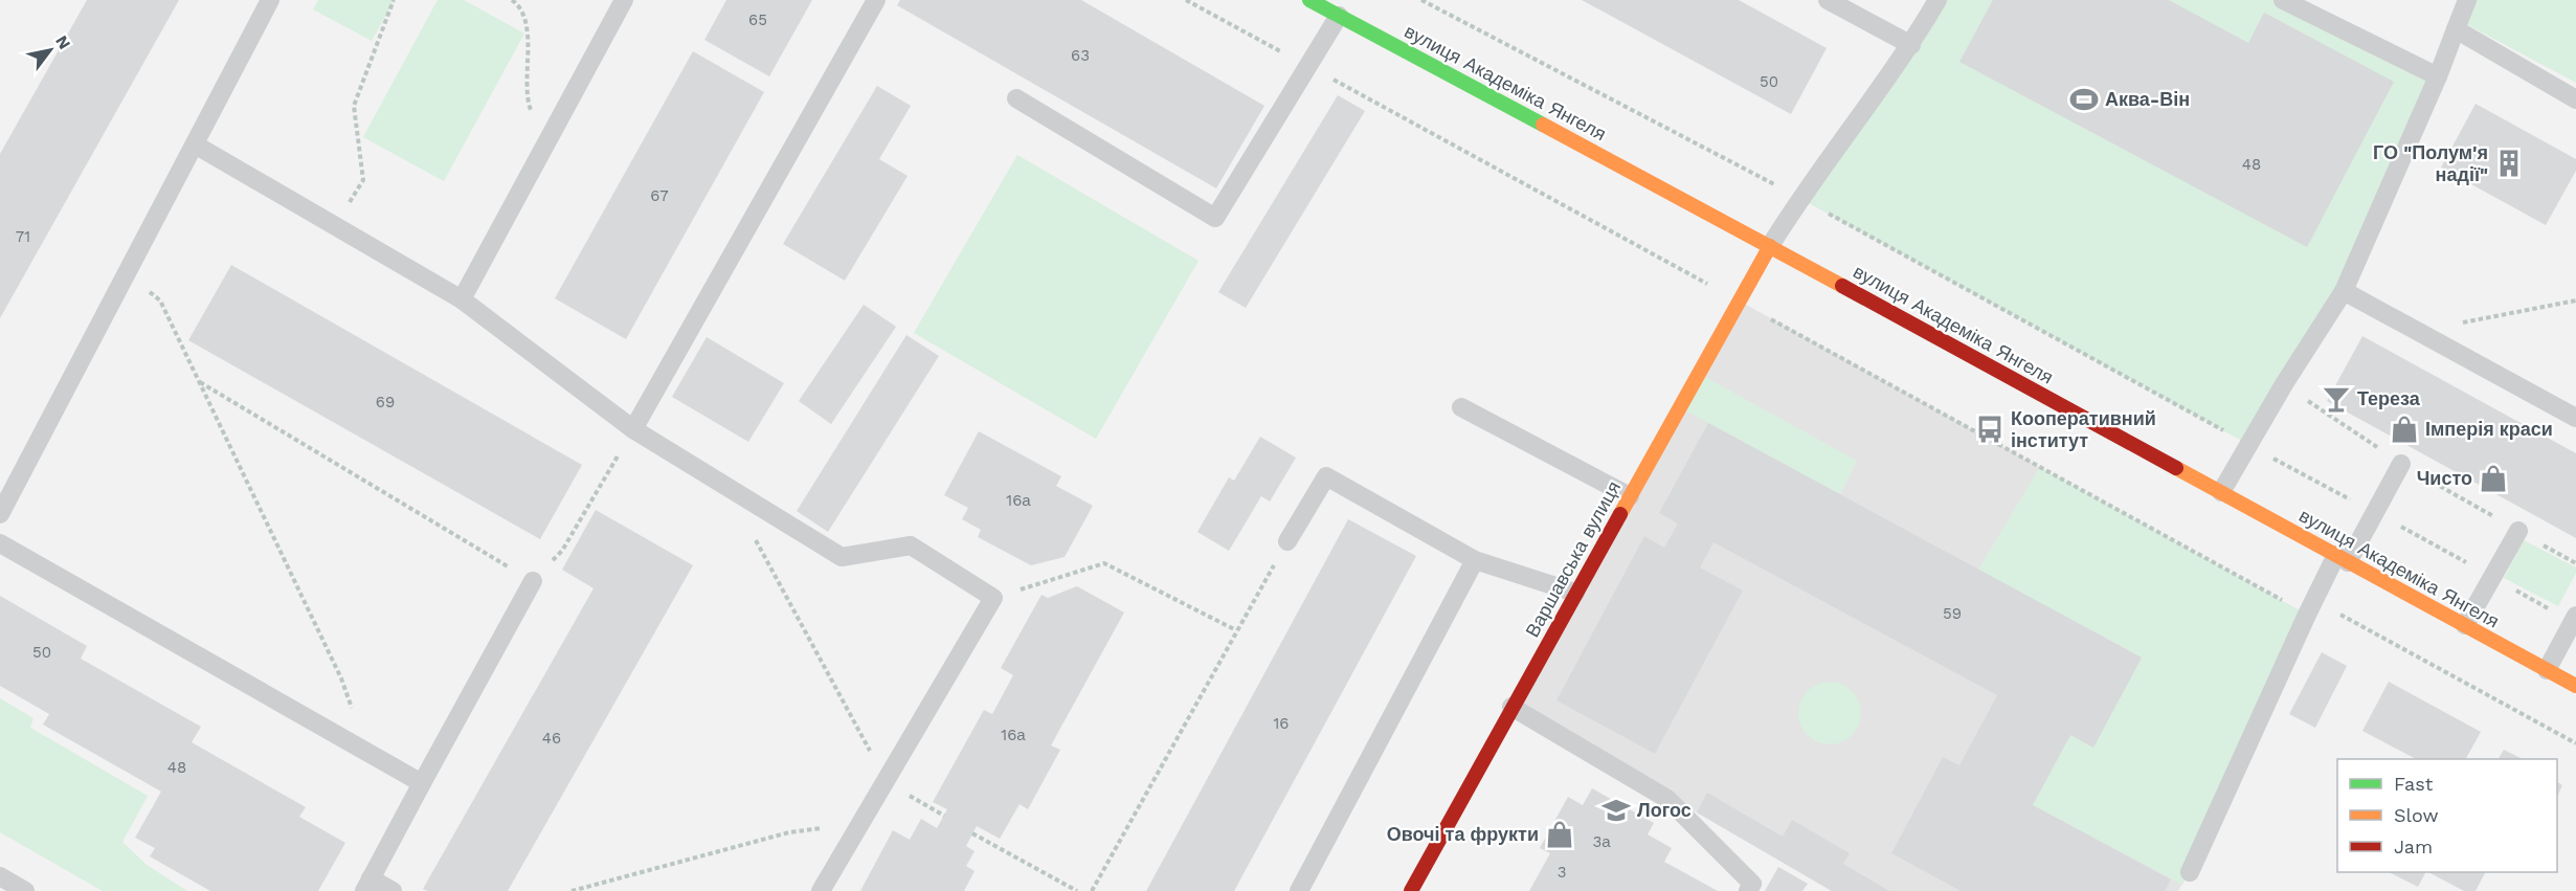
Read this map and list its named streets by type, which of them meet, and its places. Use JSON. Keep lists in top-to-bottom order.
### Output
{
  "streets": {
    "main road": ["вулиця Академіка Янгеля", "Варшавська вулиця"]
  },
  "crossings": [
    ["вулиця Академіка Янгеля", "Варшавська вулиця"]
  ],
  "places": {
    "sports": ["Аква-Він"],
    "building": ["ГО \"Полум'я надії\""],
    "bar": ["Тереза"],
    "bus stop": ["Кооперативний інститут"],
    "shop": ["Імперія краси", "Чисто", "Овочі та фрукти"],
    "school or university": ["Логос"]
  },
  "house_numbers": [
    "65",
    "63",
    "50",
    "48",
    "67",
    "71",
    "69",
    "16а",
    "59",
    "50",
    "16",
    "16а",
    "46",
    "48",
    "3а",
    "3"
  ],
  "legend": ["Fast", "Slow", "Jam"],
  "north": "top right"
}
